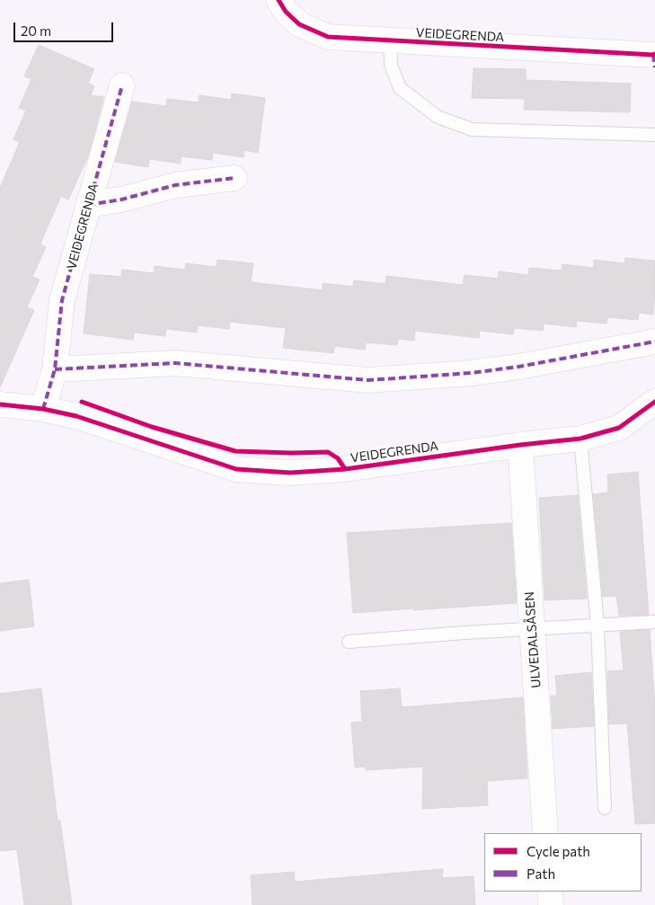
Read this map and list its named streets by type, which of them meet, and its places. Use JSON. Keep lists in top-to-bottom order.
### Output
{
  "streets": {
    "street": ["VEIDEGRENDA", "ULVEDALSÅSEN"]
  },
  "crossings": [
    ["VEIDEGRENDA", "ULVEDALSÅSEN"]
  ],
  "legend": ["Cycle path", "Path"],
  "scale_bar": "20 m"
}
